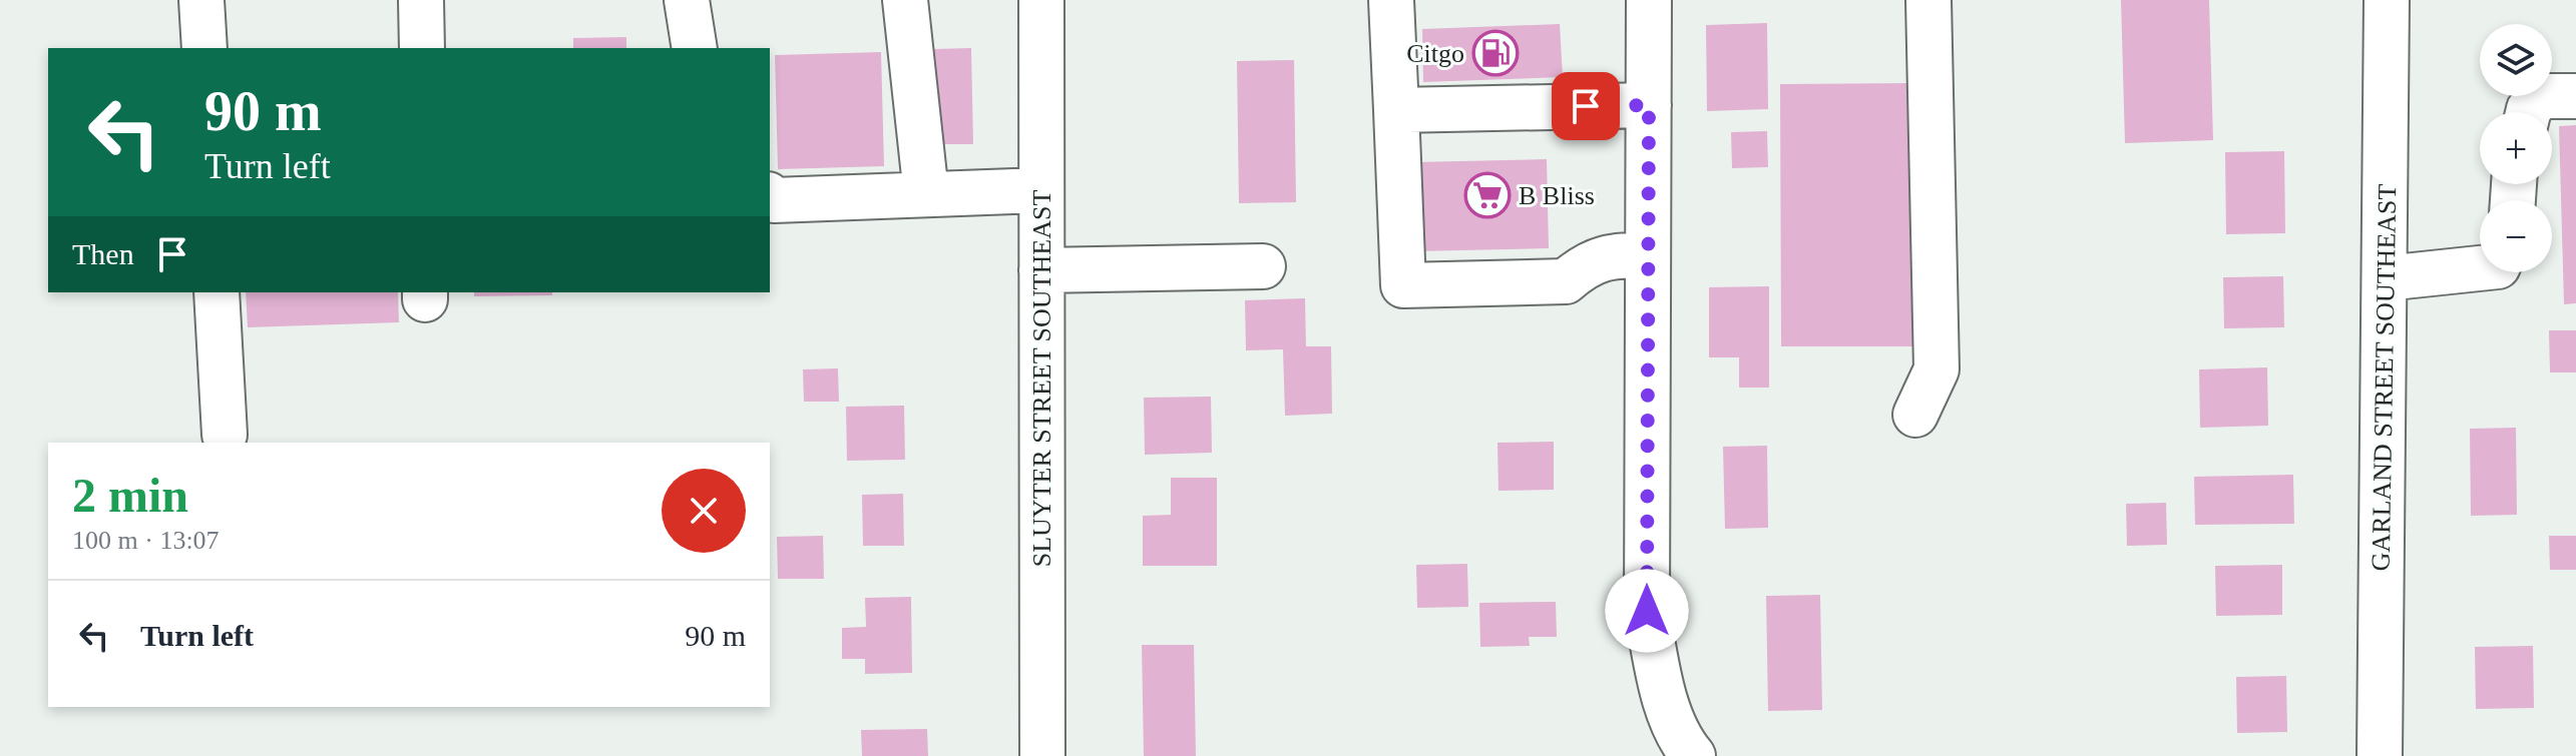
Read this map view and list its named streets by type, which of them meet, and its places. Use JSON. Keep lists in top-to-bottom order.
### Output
{
  "streets": {
    "street": ["GARLAND STREET SOUTHEAST", "SLUYTER STREET SOUTHEAST"]
  },
  "places": {
    "fuel station": ["Citgo"],
    "supermarket": ["B Bliss"]
  },
  "page": {
    "map_buttons": ["+", "−"],
    "turn": ["90 m", "Turn left"],
    "then": "Then",
    "heading": ["2 min", "100 m · 13:07"],
    "list": [
      {
        "name": "Turn left",
        "value": "90 m"
      }
    ]
  }
}
